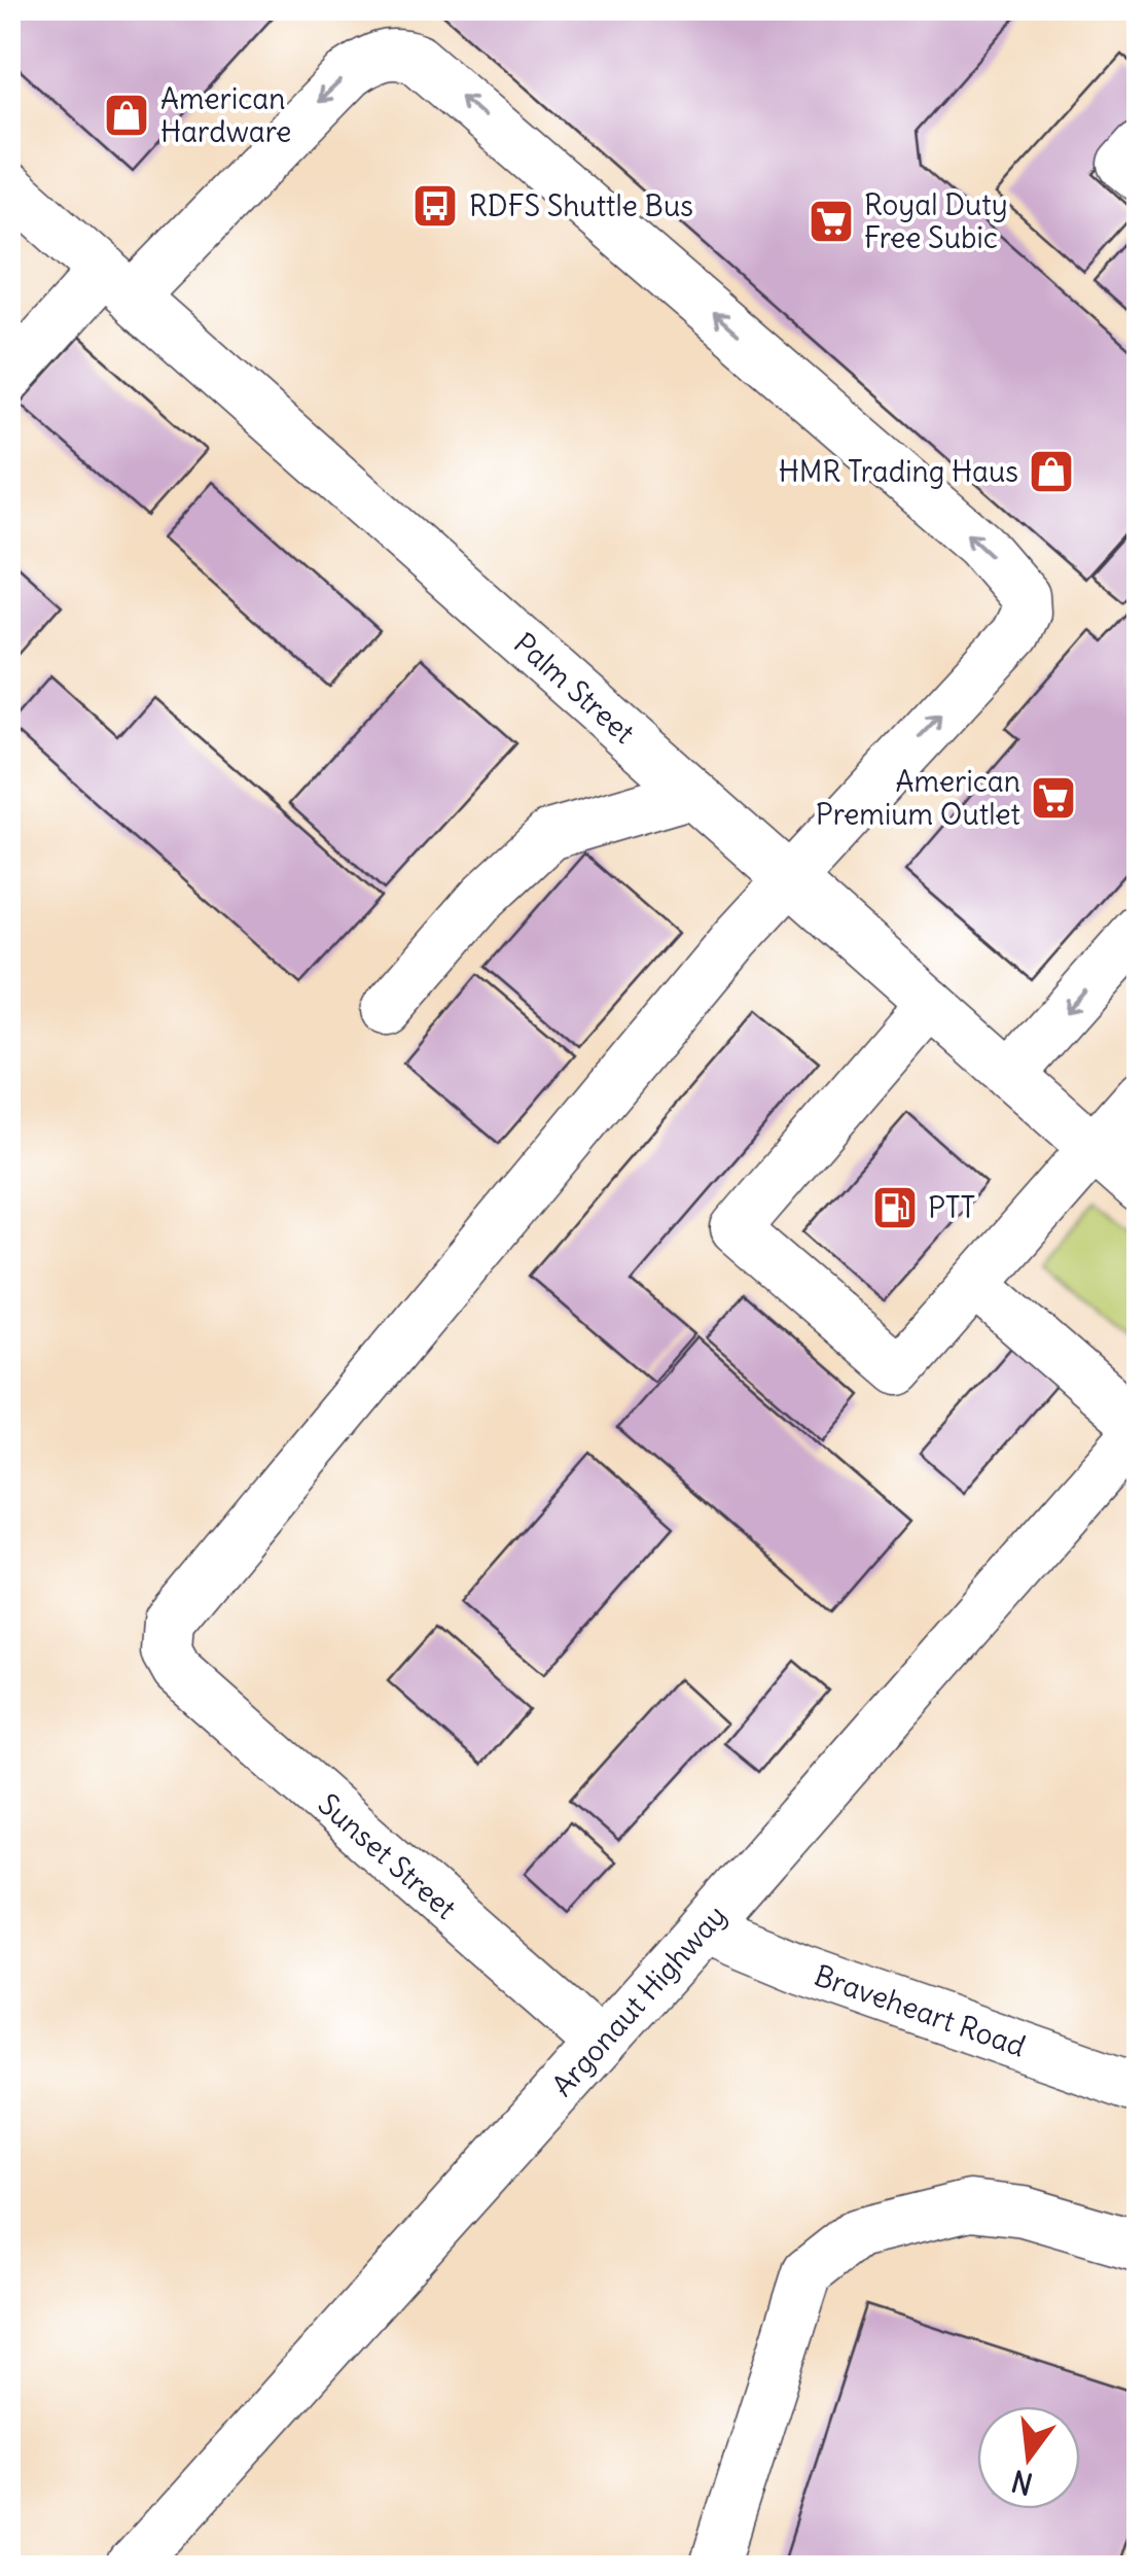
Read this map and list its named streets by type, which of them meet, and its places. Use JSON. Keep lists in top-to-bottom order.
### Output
{
  "streets": {
    "street": [
      "Palm Street",
      "Sunset Street",
      "Argonaut Highway",
      "Braveheart Road"
    ]
  },
  "crossings": [
    ["Palm Street", "Sunset Street"],
    ["Sunset Street", "Argonaut Highway"],
    ["Argonaut Highway", "Braveheart Road"]
  ],
  "places": {
    "shop": ["American Hardware", "HMR Trading Haus"],
    "bus stop": ["RDFS Shuttle Bus"],
    "supermarket": ["Royal Duty Free Subic", "American Premium Outlet"],
    "fuel station": ["PTT"]
  },
  "north": "bottom"
}
